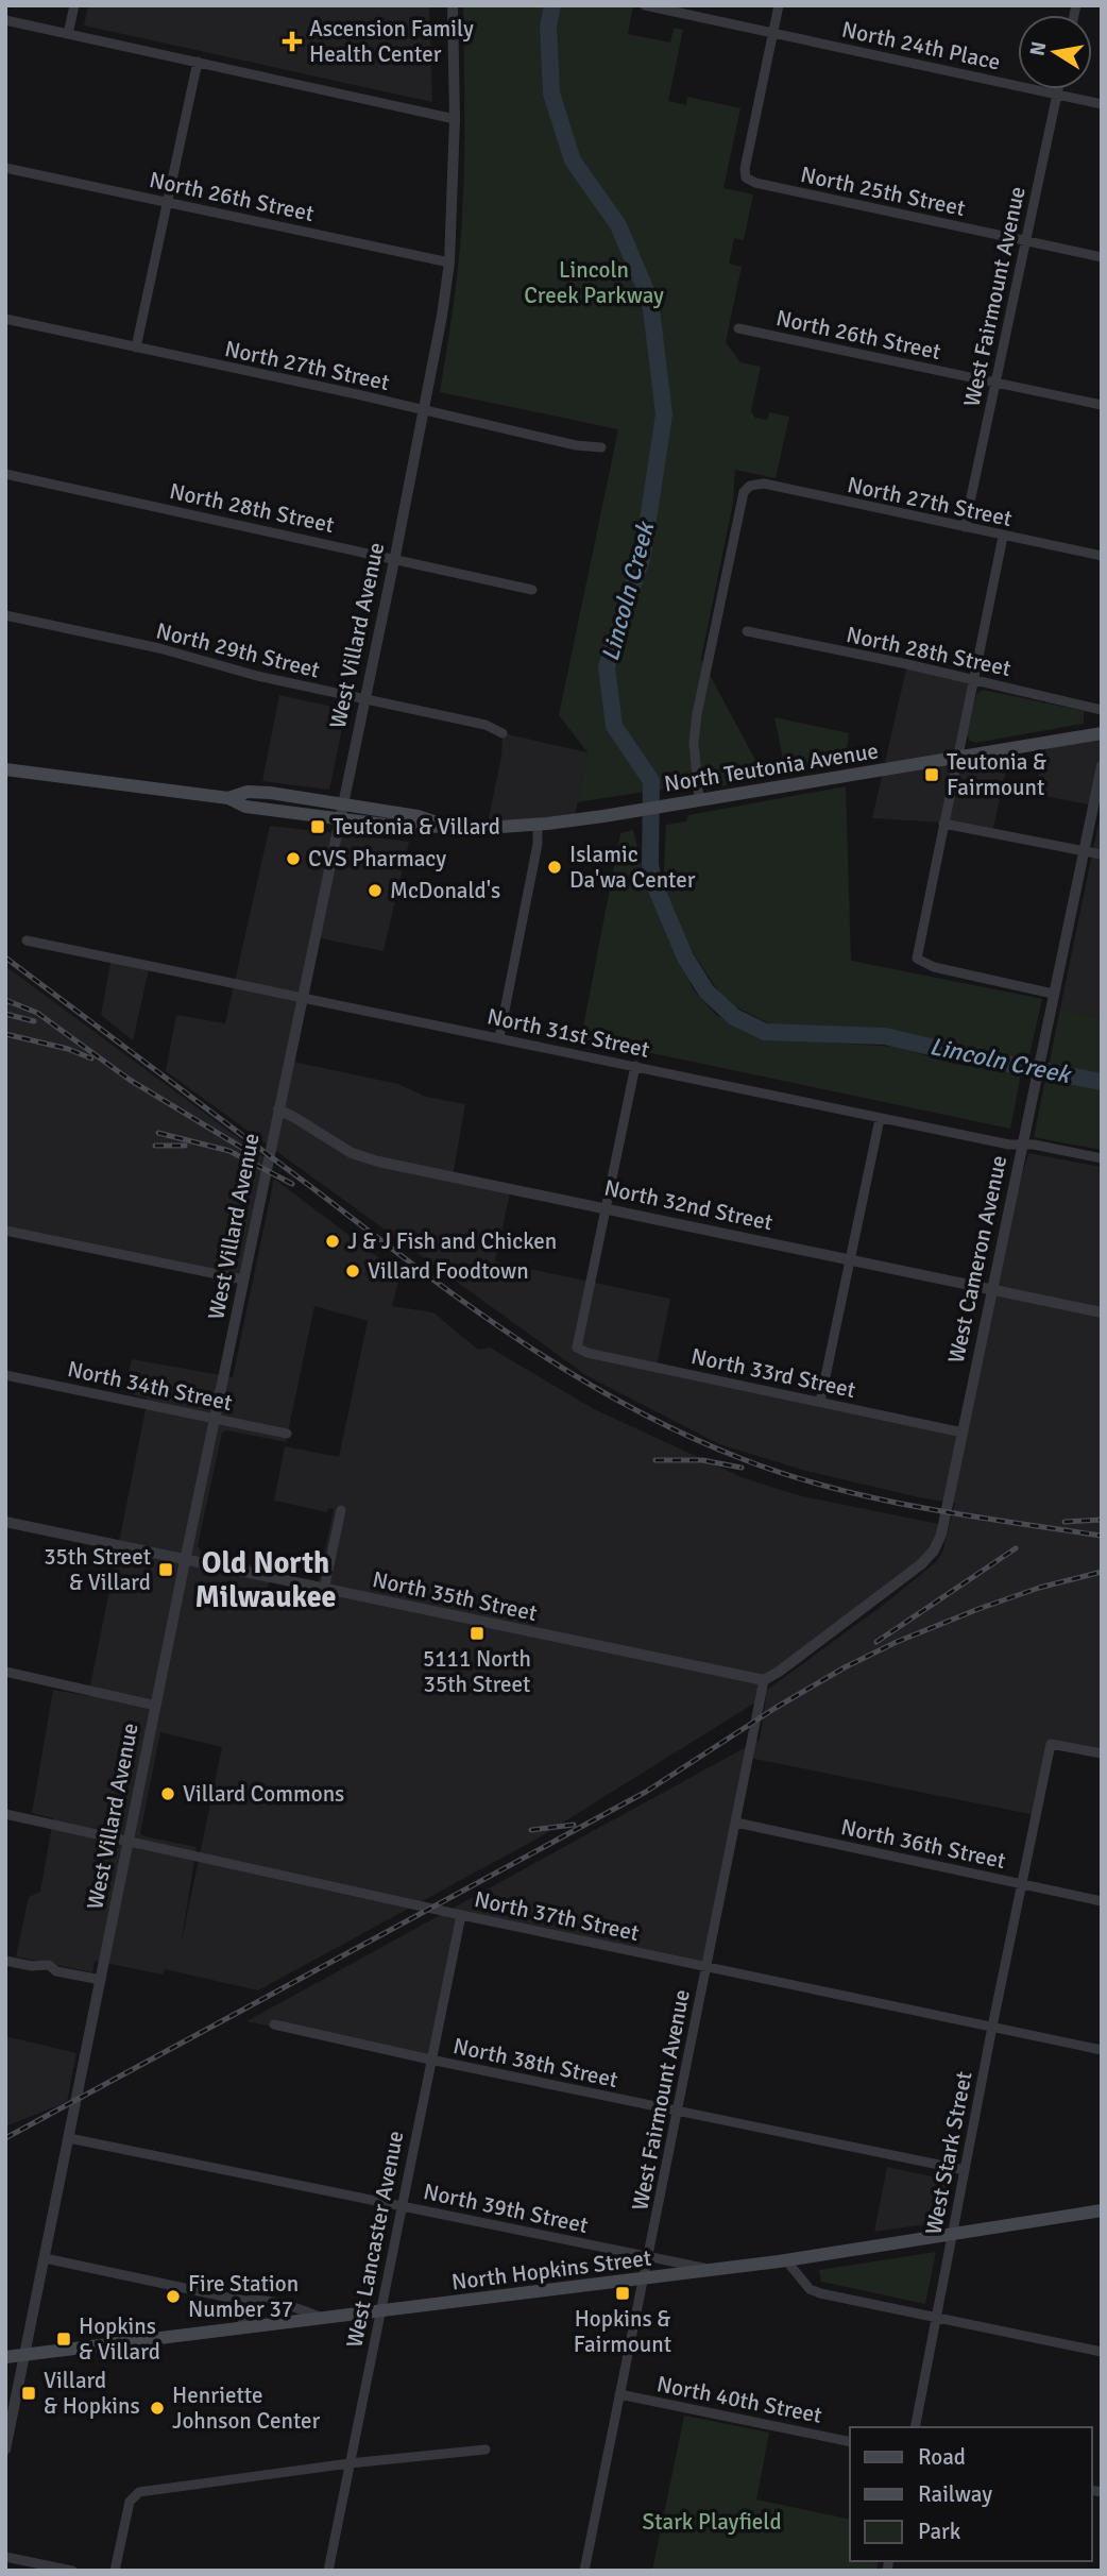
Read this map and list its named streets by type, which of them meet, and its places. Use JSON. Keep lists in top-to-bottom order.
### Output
{
  "streets": {
    "main road": ["North Teutonia Avenue", "North Hopkins Street"],
    "street": [
      "North 24th Place",
      "North 25th Street",
      "North 26th Street",
      "West Fairmount Avenue",
      "North 27th Street",
      "North 28th Street",
      "West Villard Avenue",
      "North 29th Street",
      "North 31st Street",
      "North 32nd Street",
      "West Cameron Avenue",
      "North 33rd Street",
      "North 34th Street",
      "North 35th Street",
      "North 36th Street",
      "North 37th Street",
      "North 38th Street",
      "West Stark Street",
      "North 39th Street",
      "West Lancaster Avenue",
      "North 40th Street"
    ]
  },
  "crossings": [
    ["North 24th Place", "North 25th Street"],
    ["North 24th Place", "West Fairmount Avenue"],
    ["North 25th Street", "West Fairmount Avenue"],
    ["North 26th Street", "West Fairmount Avenue"],
    ["North 26th Street", "West Villard Avenue"],
    ["West Fairmount Avenue", "North 27th Street"],
    ["West Fairmount Avenue", "West Cameron Avenue"],
    ["West Fairmount Avenue", "North 35th Street"],
    ["West Fairmount Avenue", "North 36th Street"],
    ["West Fairmount Avenue", "North 37th Street"],
    ["West Fairmount Avenue", "North 38th Street"],
    ["West Fairmount Avenue", "North 39th Street"],
    ["West Fairmount Avenue", "North Hopkins Street"],
    ["West Fairmount Avenue", "North 40th Street"],
    ["North 27th Street", "West Villard Avenue"],
    ["North 27th Street", "North Teutonia Avenue"],
    ["North 28th Street", "West Villard Avenue"],
    ["West Villard Avenue", "North 29th Street"],
    ["West Villard Avenue", "North Teutonia Avenue"],
    ["West Villard Avenue", "North 31st Street"],
    ["West Villard Avenue", "North 32nd Street"],
    ["West Villard Avenue", "North 34th Street"],
    ["West Villard Avenue", "North 35th Street"],
    ["West Villard Avenue", "North 37th Street"],
    ["West Villard Avenue", "North 39th Street"],
    ["West Villard Avenue", "North Hopkins Street"],
    ["North 31st Street", "West Cameron Avenue"],
    ["North 32nd Street", "West Cameron Avenue"],
    ["North 32nd Street", "North 33rd Street"],
    ["West Cameron Avenue", "North 33rd Street"],
    ["West Cameron Avenue", "North 35th Street"],
    ["North 36th Street", "West Stark Street"],
    ["North 37th Street", "West Stark Street"],
    ["North 37th Street", "West Lancaster Avenue"],
    ["North 38th Street", "West Stark Street"],
    ["North 38th Street", "West Lancaster Avenue"],
    ["West Stark Street", "North Hopkins Street"],
    ["North 39th Street", "West Lancaster Avenue"],
    ["North 39th Street", "North Hopkins Street"],
    ["West Lancaster Avenue", "North Hopkins Street"]
  ],
  "districts": ["Old North Milwaukee"],
  "water": ["Lincoln Creek"],
  "parks": ["Lincoln Creek Parkway", "Stark Playfield"],
  "places": {
    "health": ["Ascension Family Health Center"],
    "transit": [
      "Teutonia & Fairmount",
      "Teutonia & Villard",
      "35th Street & Villard",
      "5111 North 35th Street",
      "Hopkins & Fairmount",
      "Hopkins & Villard",
      "Villard & Hopkins"
    ],
    "other": [
      "CVS Pharmacy",
      "Islamic Da'wa Center",
      "McDonald's",
      "J & J Fish and Chicken",
      "Villard Foodtown",
      "Villard Commons",
      "Fire Station Number 37",
      "Henriette Johnson Center"
    ]
  },
  "legend": ["Road", "Railway", "Park"],
  "north": "left"
}
